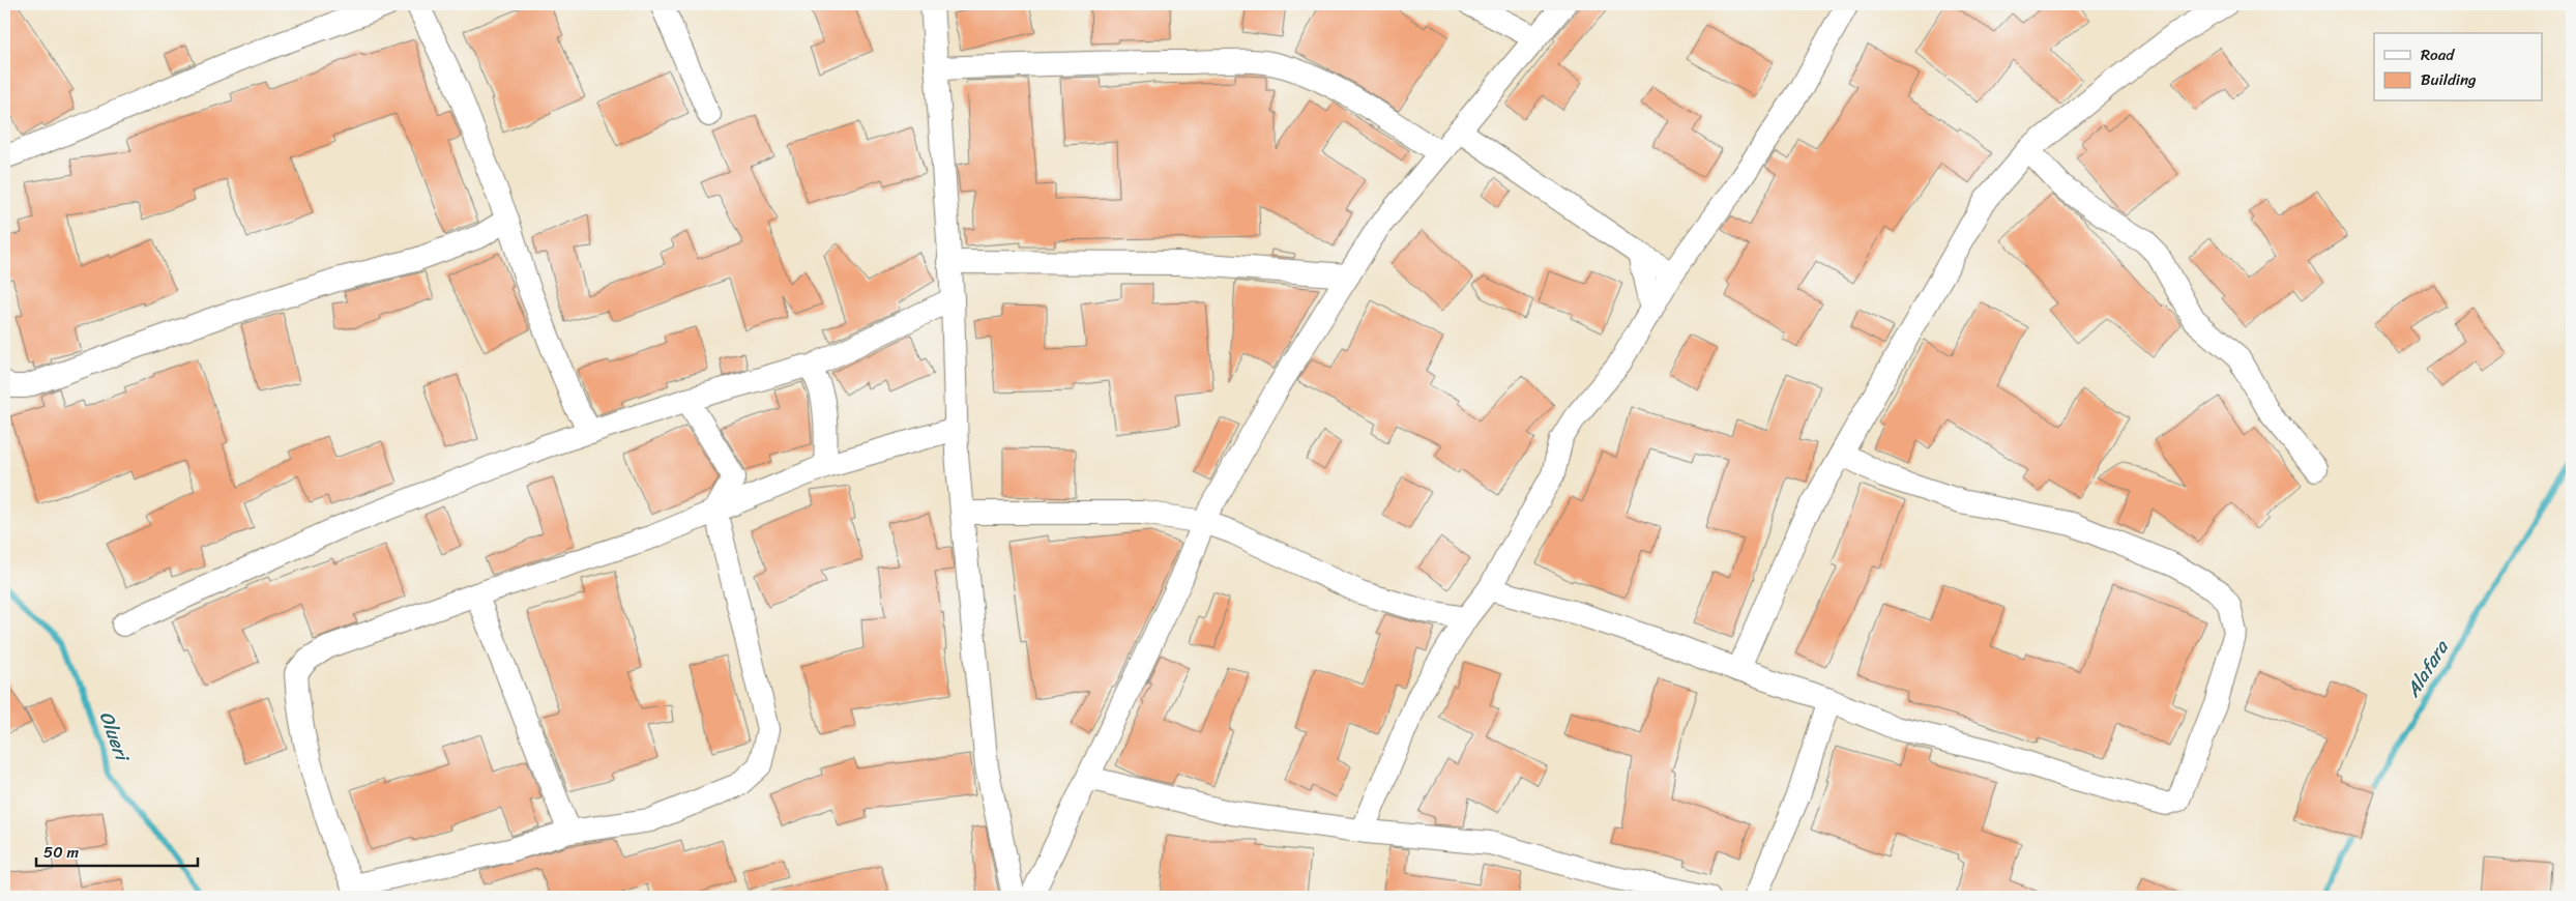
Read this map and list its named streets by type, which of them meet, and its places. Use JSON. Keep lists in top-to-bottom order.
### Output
{
  "water": ["Alafara", "Olueri"],
  "legend": ["Road", "Building"],
  "scale_bar": "50 m"
}
